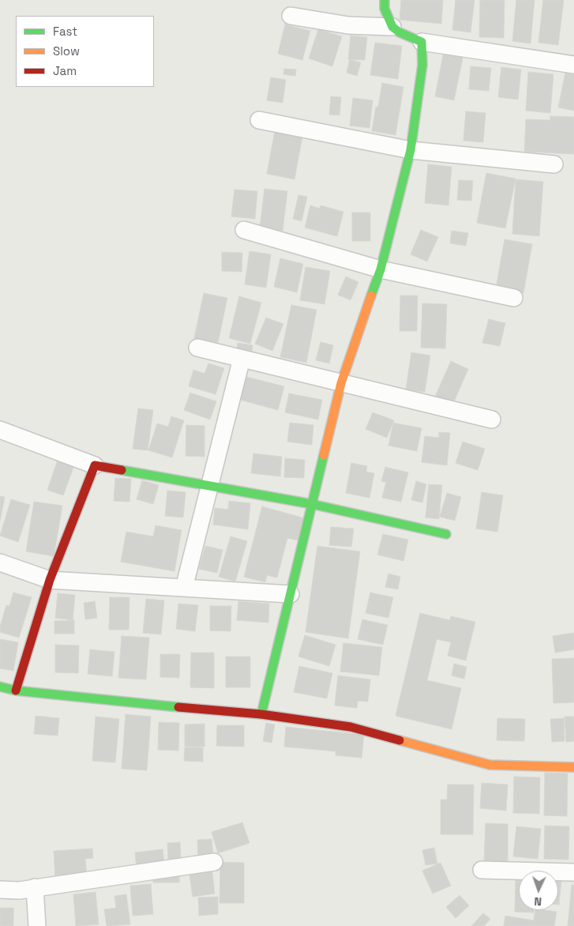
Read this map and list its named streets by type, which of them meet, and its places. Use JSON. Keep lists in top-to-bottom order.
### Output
{
  "legend": ["Fast", "Slow", "Jam"],
  "north": "bottom"
}
